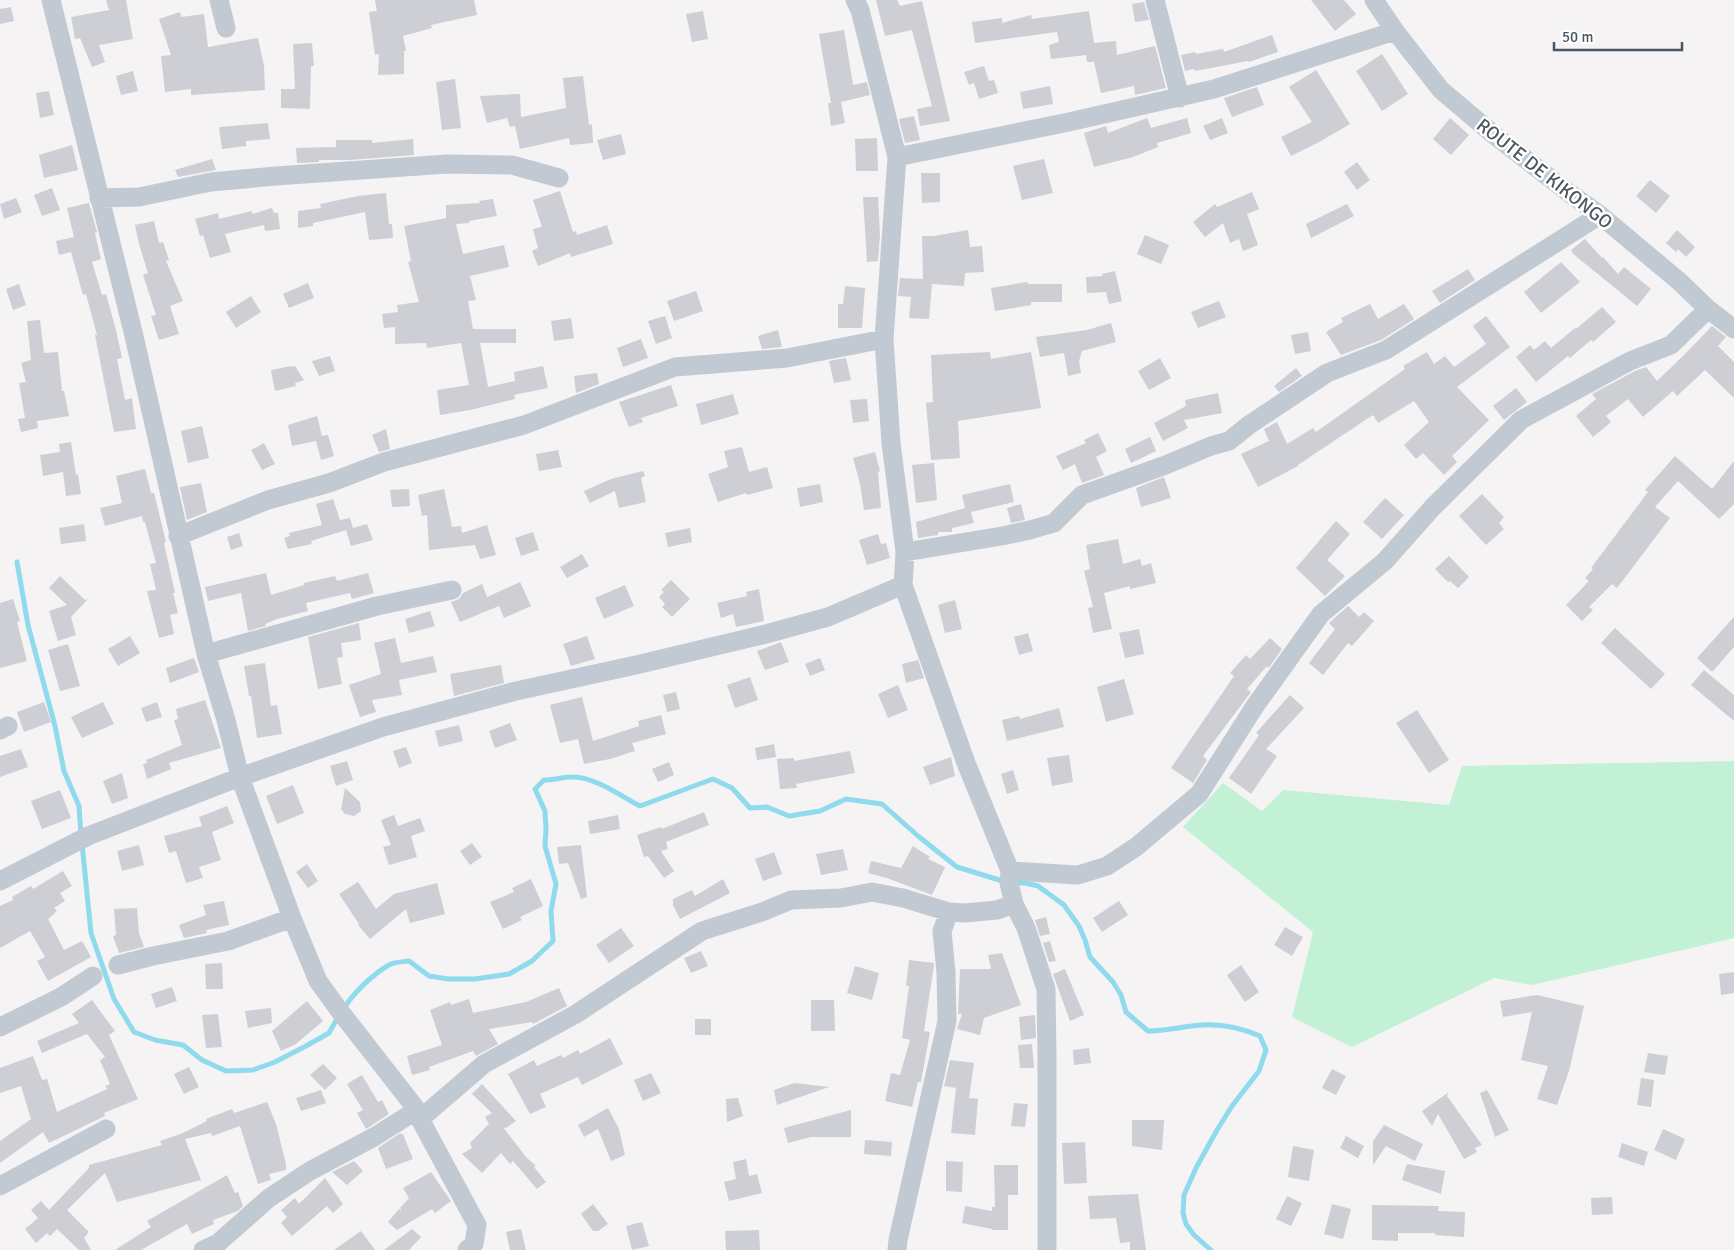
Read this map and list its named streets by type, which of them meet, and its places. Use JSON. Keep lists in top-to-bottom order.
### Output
{
  "streets": {
    "street": ["ROUTE DE KIKONGO"]
  },
  "scale_bar": "50 m"
}
